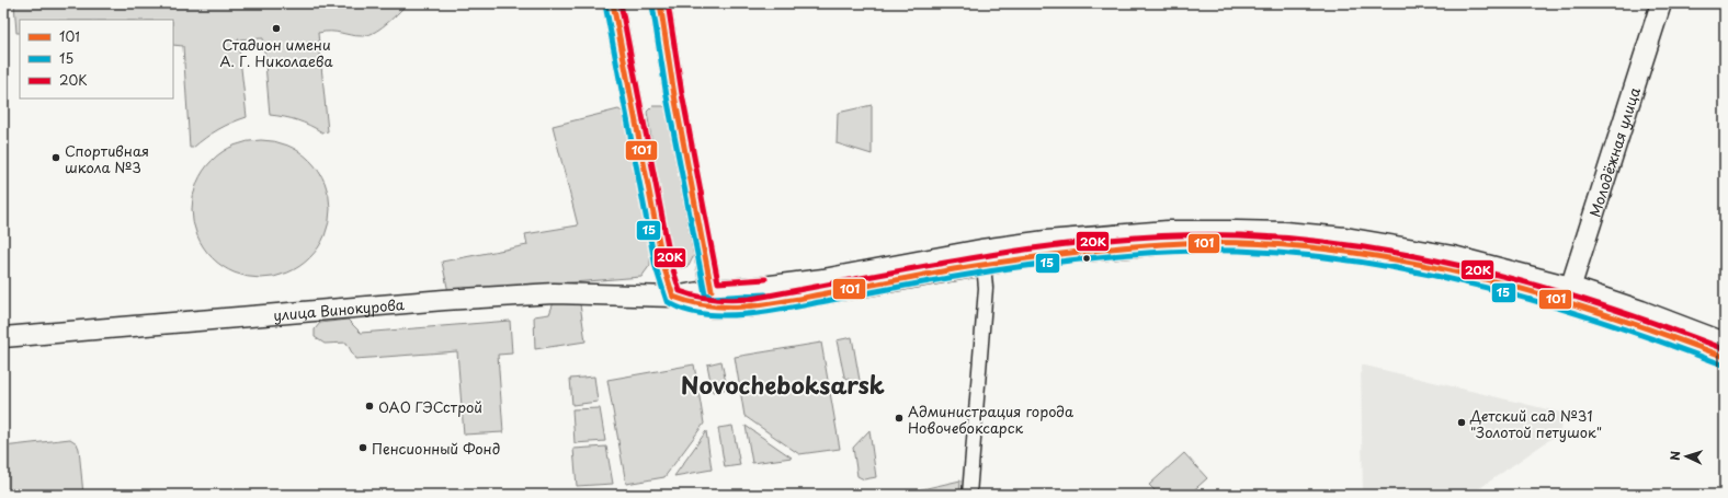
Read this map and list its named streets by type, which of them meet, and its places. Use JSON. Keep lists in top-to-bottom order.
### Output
{
  "streets": {
    "main road": ["Молодёжная улица", "улица Винокурова"]
  },
  "crossings": [
    ["Молодёжная улица", "улица Винокурова"]
  ],
  "districts": ["Novocheboksarsk"],
  "places": [
    "Стадион имени А. Г. Николаева",
    "Спортивная школа №3",
    "ОАО ГЭСстрой",
    "Администрация города Новочебоксарск",
    "Детский сад №31 \"Золотой петушок\"",
    "Пенсионный Фонд"
  ],
  "lines": ["transit line 101", "transit line 20К", "transit line 15"],
  "legend": ["101", "15", "20К"],
  "north": "left"
}
